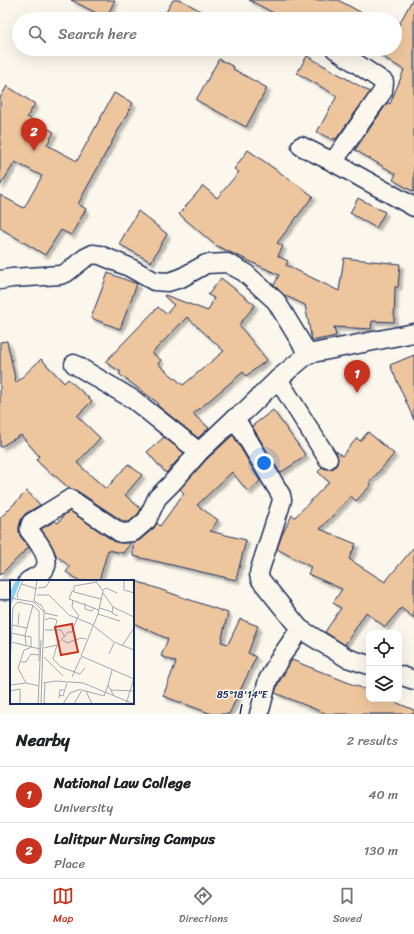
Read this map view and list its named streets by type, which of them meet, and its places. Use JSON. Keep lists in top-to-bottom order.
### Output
{
  "page": {
    "search": "Search here",
    "pins": ["2", "1"],
    "heading": ["Nearby", "2 results"],
    "list": [
      {
        "mark": "1",
        "name": "National Law College",
        "note": "University",
        "value": "40 m"
      },
      {
        "mark": "2",
        "name": "Lalitpur Nursing Campus",
        "note": "Place",
        "value": "130 m"
      }
    ],
    "nav": ["Map", "Directions", "Saved"]
  },
  "coordinates": ["85°18'14\"E"]
}
